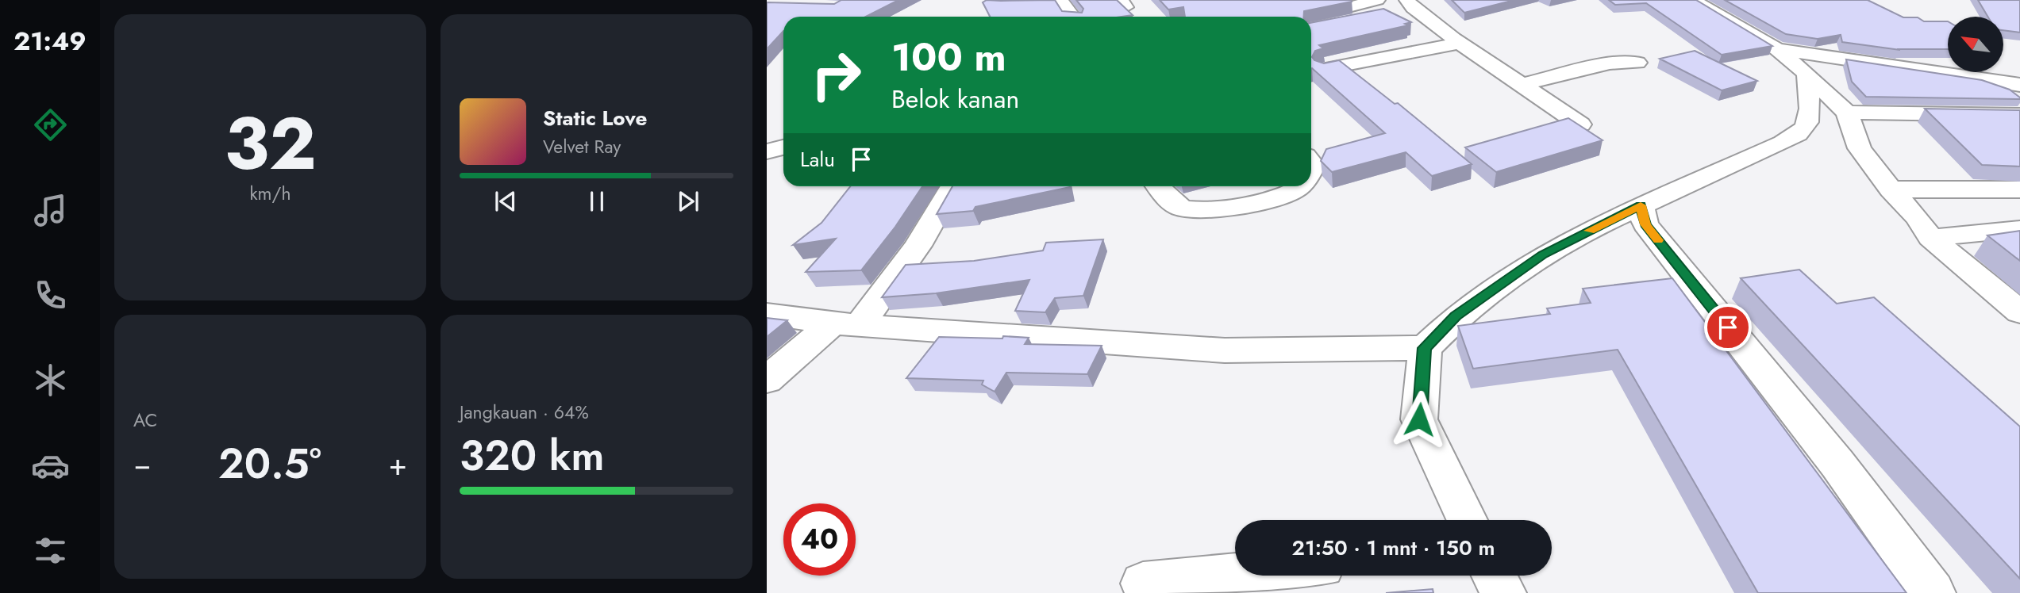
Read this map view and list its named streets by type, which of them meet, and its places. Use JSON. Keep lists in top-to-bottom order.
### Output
{
  "north": "top left",
  "page": {
    "tabs": "21:49",
    "tile": [
      ["32", "km/h"],
      "AC",
      ["Jangkauan · 64%", "320 km"]
    ],
    "turn": ["100 m", "Belok kanan"],
    "song": ["Static Love", "Velvet Ray"],
    "then": "Lalu",
    "heat": ["−", "20.5°", "+"],
    "limit": "40",
    "trip": "21:50 · 1 mnt · 150 m"
  }
}
